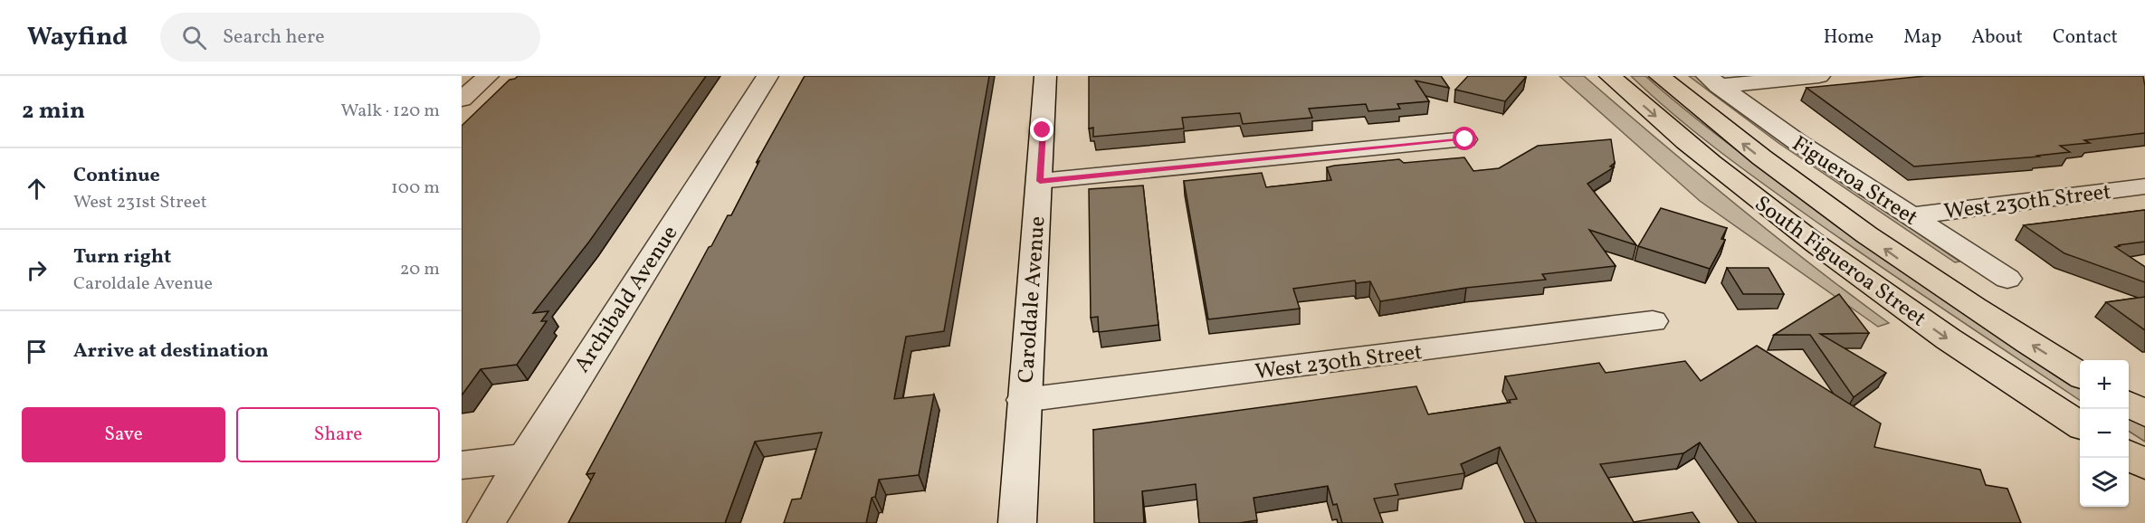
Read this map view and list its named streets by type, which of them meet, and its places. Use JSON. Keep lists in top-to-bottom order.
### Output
{
  "streets": {
    "main road": ["South Figueroa Street"],
    "street": [
      "Figueroa Street",
      "West 230th Street",
      "Archibald Avenue",
      "Caroldale Avenue"
    ]
  },
  "crossings": [
    ["Figueroa Street", "West 230th Street"],
    ["West 230th Street", "Caroldale Avenue"]
  ],
  "page": {
    "header": "Wayfind",
    "search": "Search here",
    "nav": [
      "Home",
      "Map",
      "About",
      "Contact"
    ],
    "heading": ["2 min", "Walk · 120 m"],
    "list": [
      ["Continue", "West 231st Street", "100 m"],
      ["Turn right", "Caroldale Avenue", "20 m"],
      "Arrive at destination"
    ],
    "map_buttons": ["+", "−"],
    "buttons": ["Save", "Share"]
  }
}
